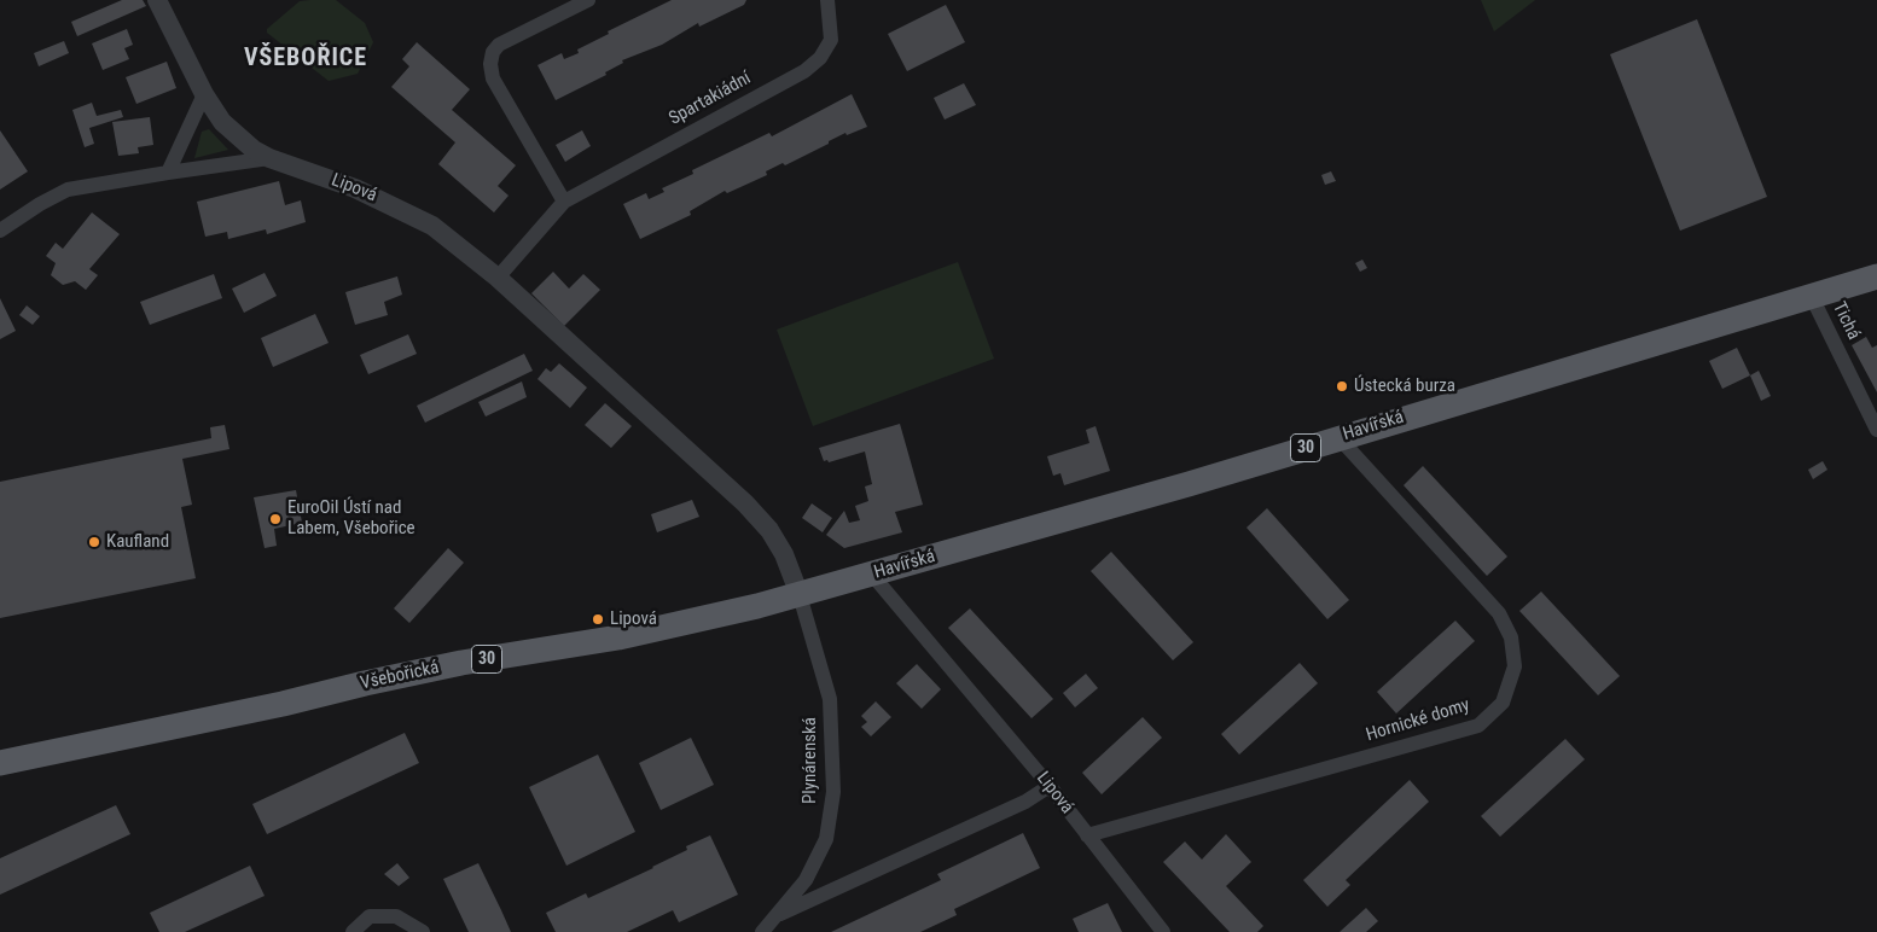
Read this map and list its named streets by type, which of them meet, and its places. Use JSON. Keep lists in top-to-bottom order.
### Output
{
  "streets": {
    "main road": ["Havířská", "30", "Všebořická"],
    "street": [
      "Spartakiádní",
      "Lipová",
      "Tichá",
      "Hornické domy",
      "Plynárenská"
    ]
  },
  "crossings": [
    ["Spartakiádní", "Lipová"],
    ["Lipová", "Havířská"],
    ["Lipová", "Všebořická"],
    ["Lipová", "Hornické domy"],
    ["Lipová", "Plynárenská"],
    ["Tichá", "Havířská"],
    ["Havířská", "Všebořická"],
    ["Havířská", "Hornické domy"],
    ["Havířská", "Plynárenská"],
    ["Všebořická", "Plynárenská"]
  ],
  "districts": ["VŠEBOŘICE"],
  "places": [
    "Ústecká burza",
    "EuroOil Ústí nad Labem, Všebořice",
    "Kaufland",
    "Lipová"
  ]
}
